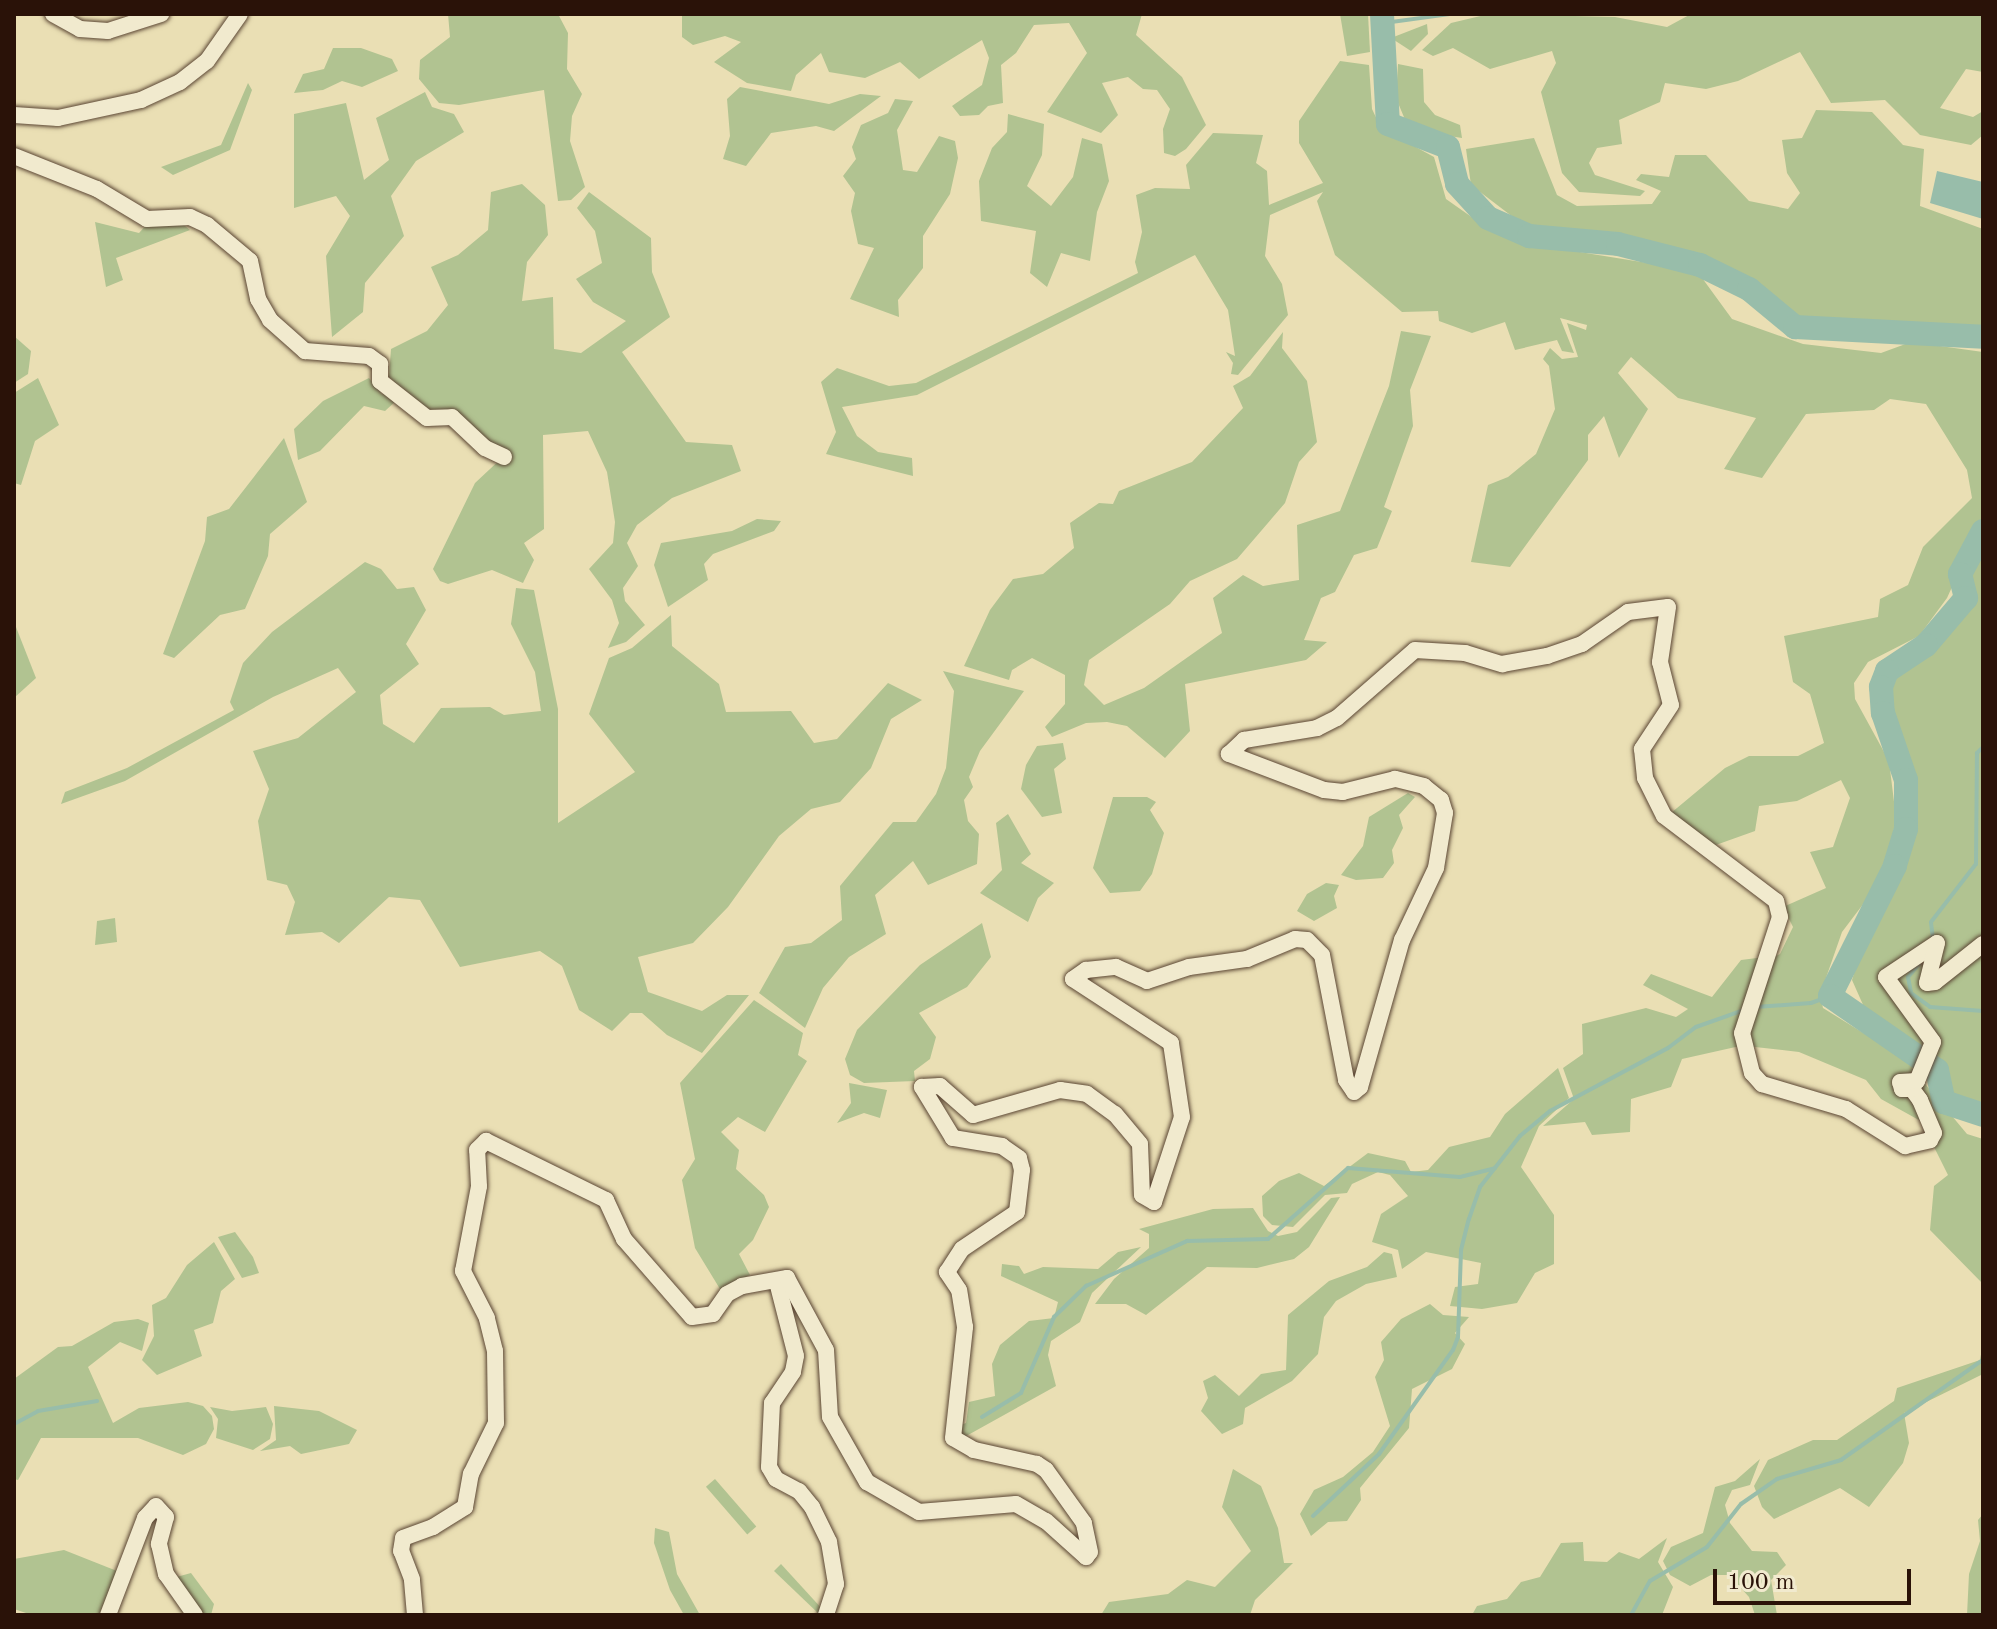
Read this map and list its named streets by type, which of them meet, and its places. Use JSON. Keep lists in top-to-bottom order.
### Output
{
  "scale_bar": "100 m"
}
